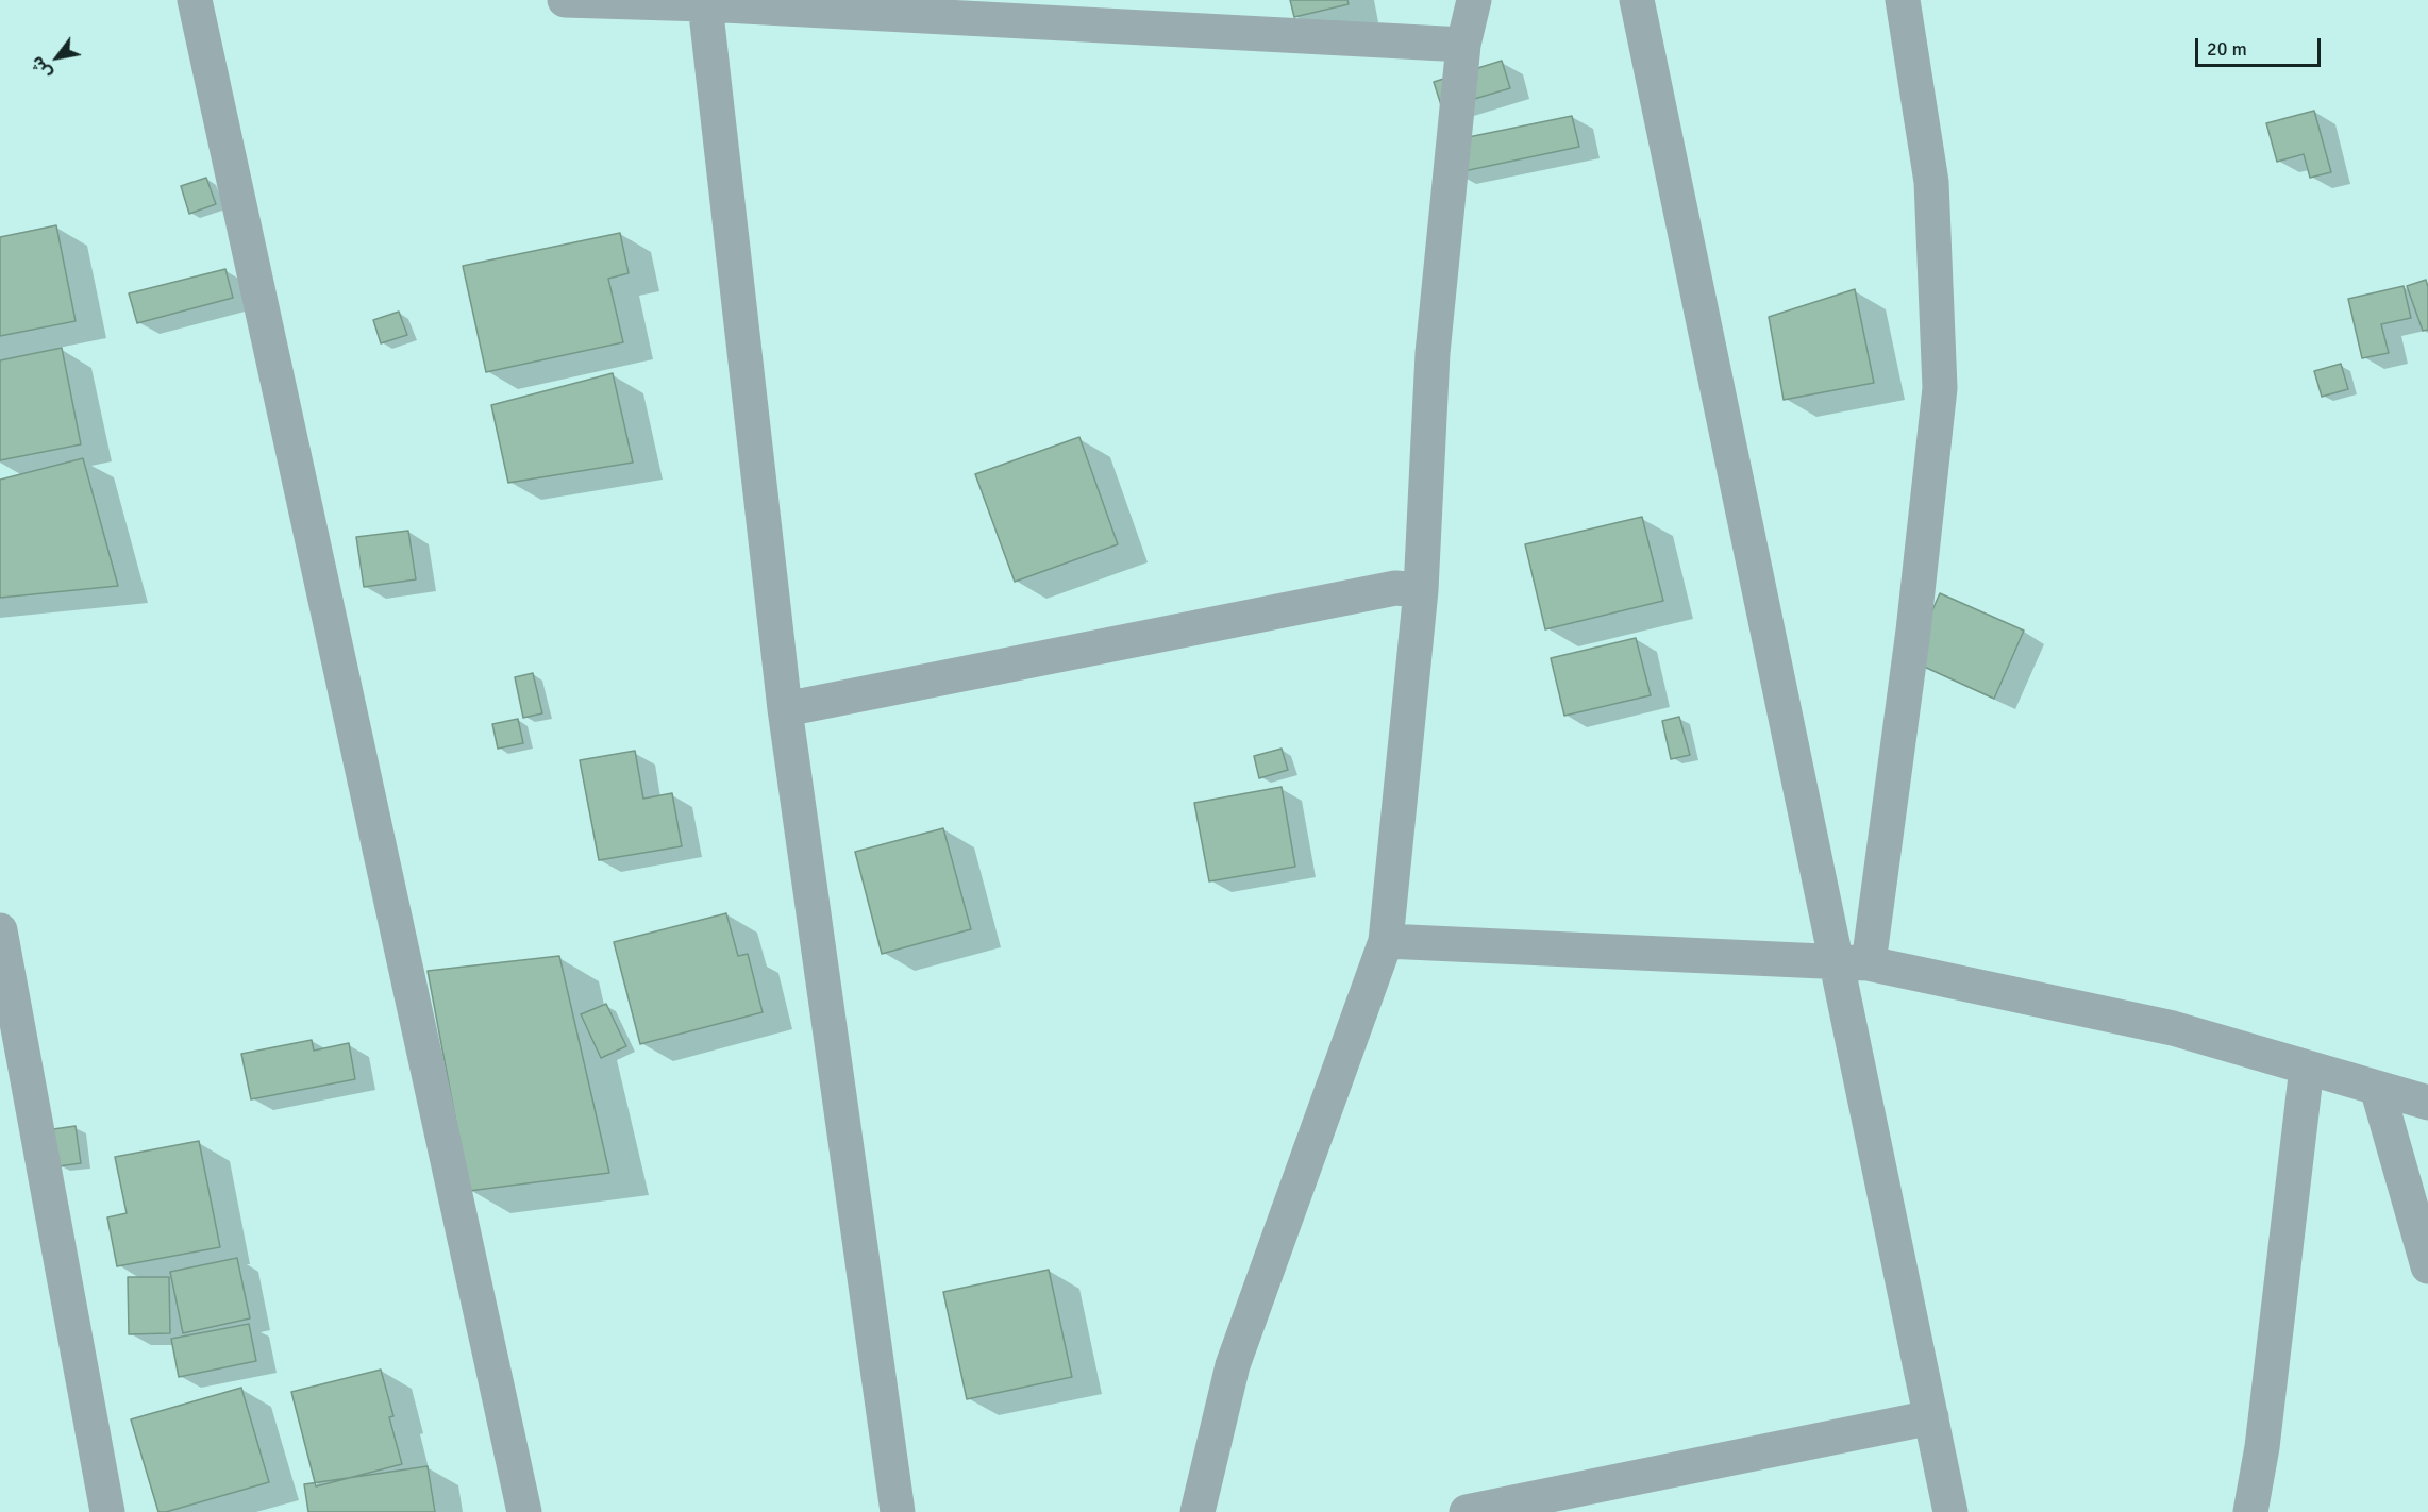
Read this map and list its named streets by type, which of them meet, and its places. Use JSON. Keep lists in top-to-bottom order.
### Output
{
  "scale_bar": "20 m",
  "north": "bottom left"
}
